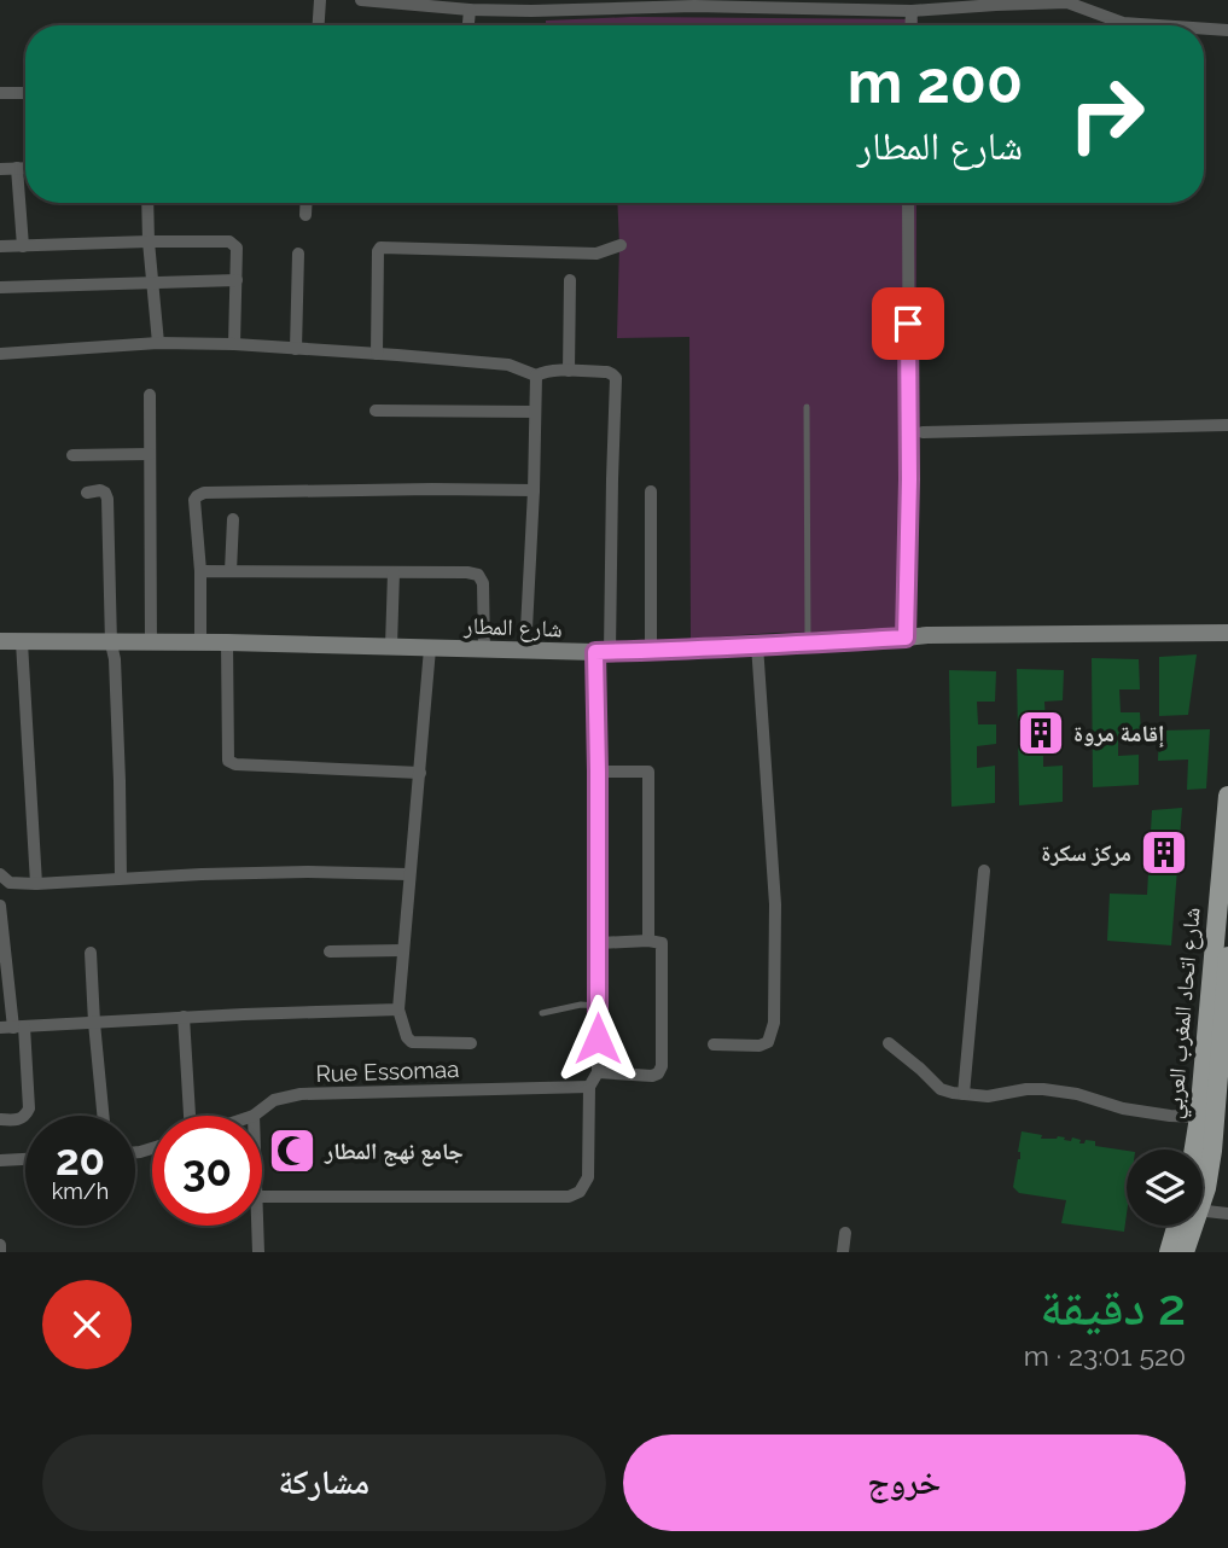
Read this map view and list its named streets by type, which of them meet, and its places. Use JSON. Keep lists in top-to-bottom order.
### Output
{
  "streets": {
    "main road": ["شارع اتحاد المغرب العربي"],
    "street": ["شارع المطار", "Rue Essomaa"]
  },
  "places": {
    "building": ["إقامة مروة", "مركز سكرة"],
    "mosque": ["جامع نهج المطار"]
  },
  "page": {
    "turn": ["200 m", "شارع المطار"],
    "speed": "20 km/h",
    "limit": "30",
    "heading": ["2 دقيقة", "520 m · 23:01"],
    "buttons": ["خروج", "مشاركة"]
  }
}
